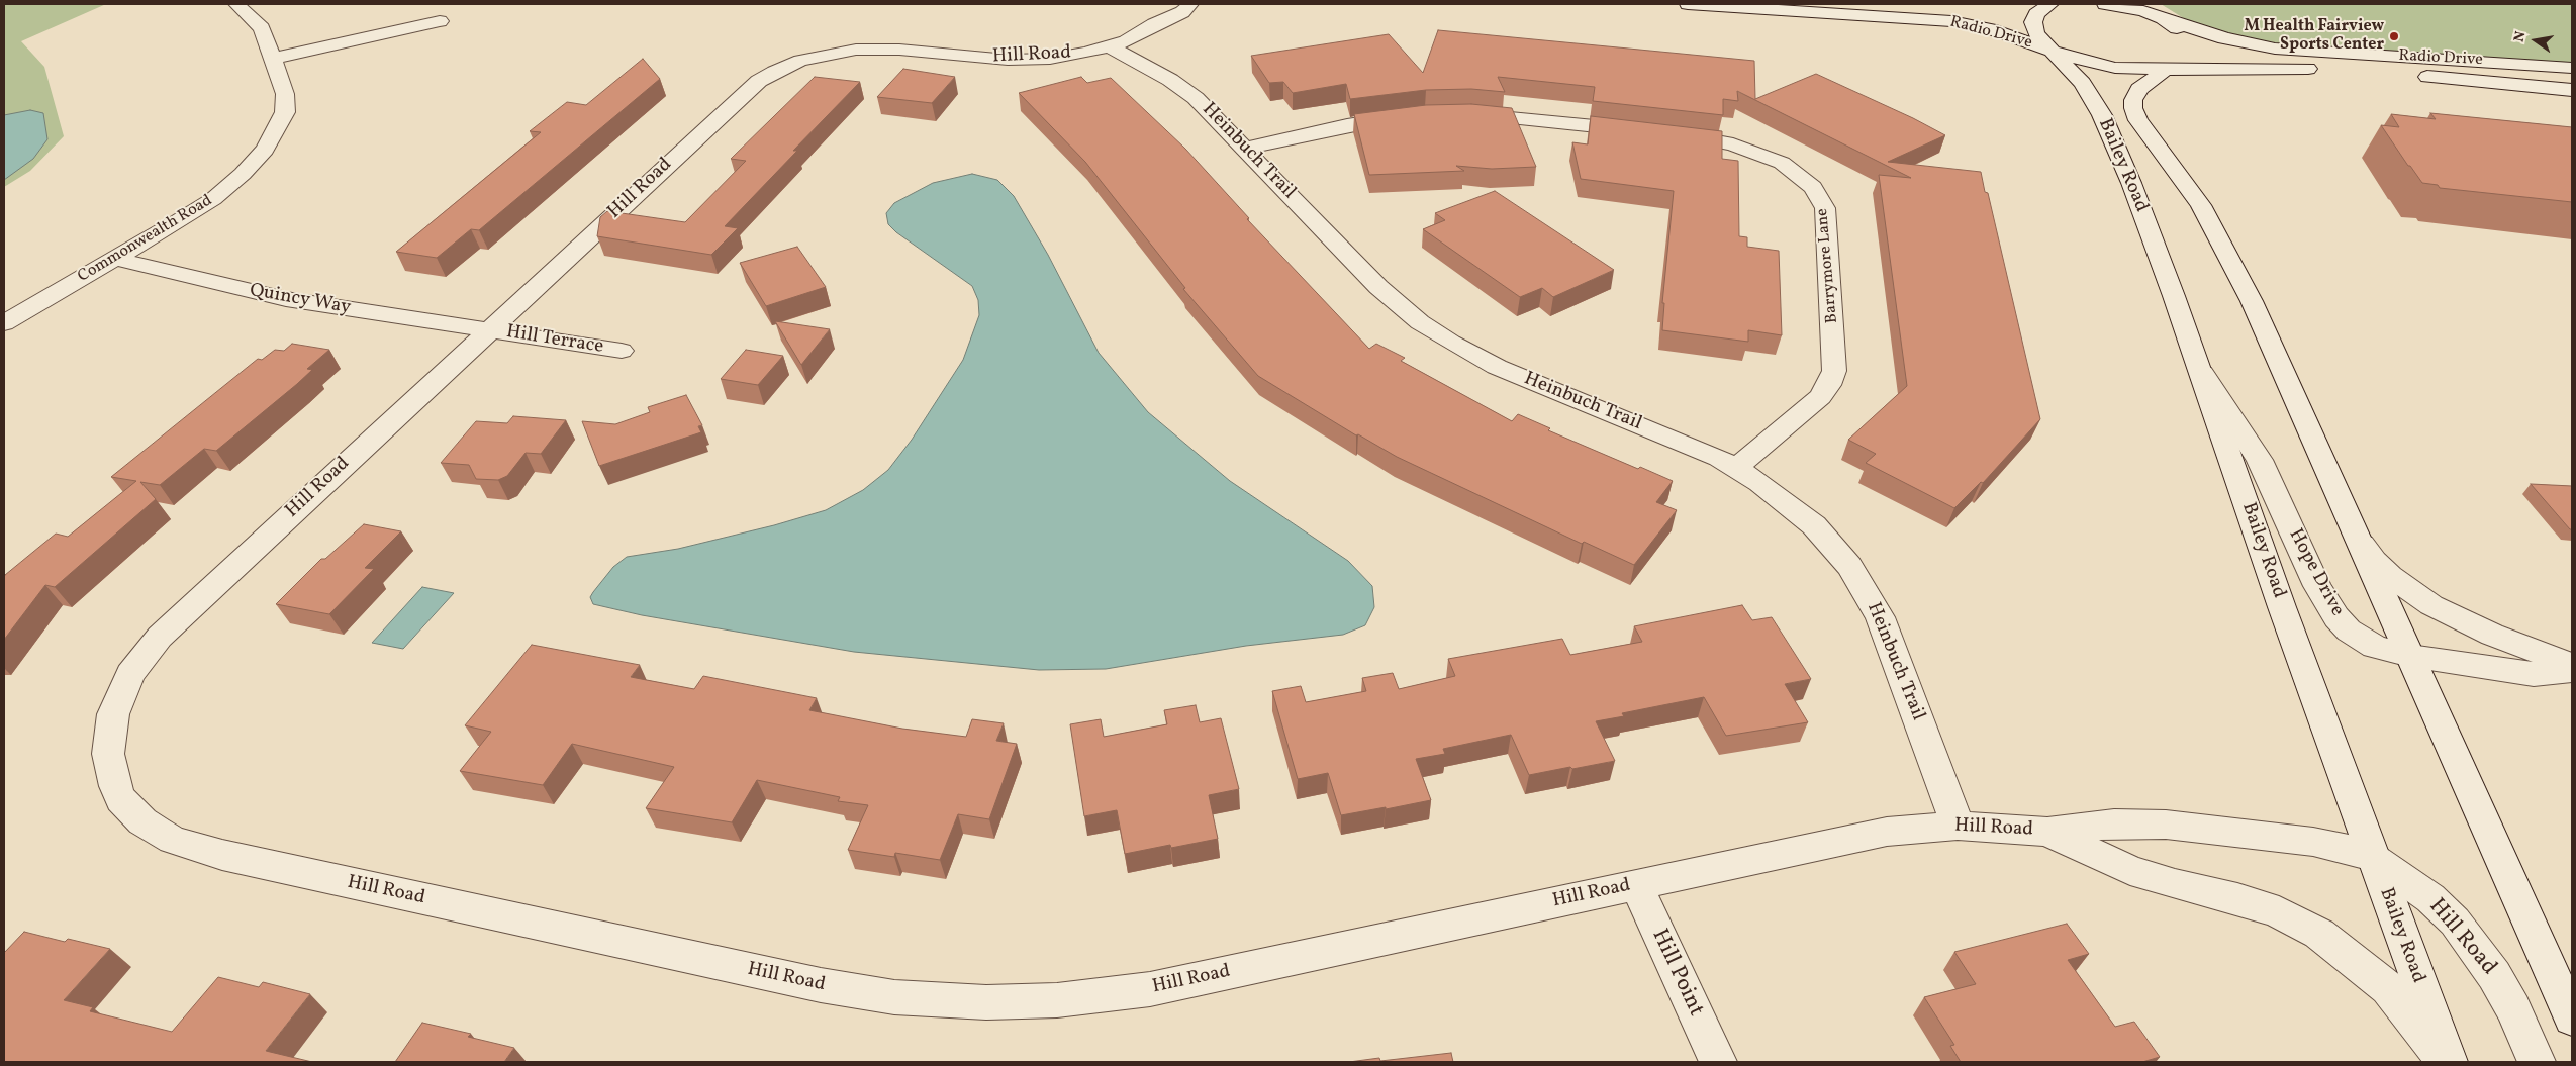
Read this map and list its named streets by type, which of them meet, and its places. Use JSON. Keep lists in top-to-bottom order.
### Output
{
  "streets": {
    "street": [
      "Radio Drive",
      "Hill Road",
      "Heinbuch Trail",
      "Bailey Road",
      "Commonwealth Road",
      "Barrymore Lane",
      "Quincy Way",
      "Hill Terrace",
      "Hope Drive",
      "Hill Point"
    ]
  },
  "crossings": [
    ["Radio Drive", "Bailey Road"],
    ["Hill Road", "Heinbuch Trail"],
    ["Hill Road", "Bailey Road"],
    ["Hill Road", "Quincy Way"],
    ["Hill Road", "Hill Terrace"],
    ["Hill Road", "Hill Point"],
    ["Heinbuch Trail", "Barrymore Lane"],
    ["Bailey Road", "Hope Drive"],
    ["Commonwealth Road", "Quincy Way"],
    ["Quincy Way", "Hill Terrace"]
  ],
  "places": ["M Health Fairview Sports Center"],
  "north": "left"
}
